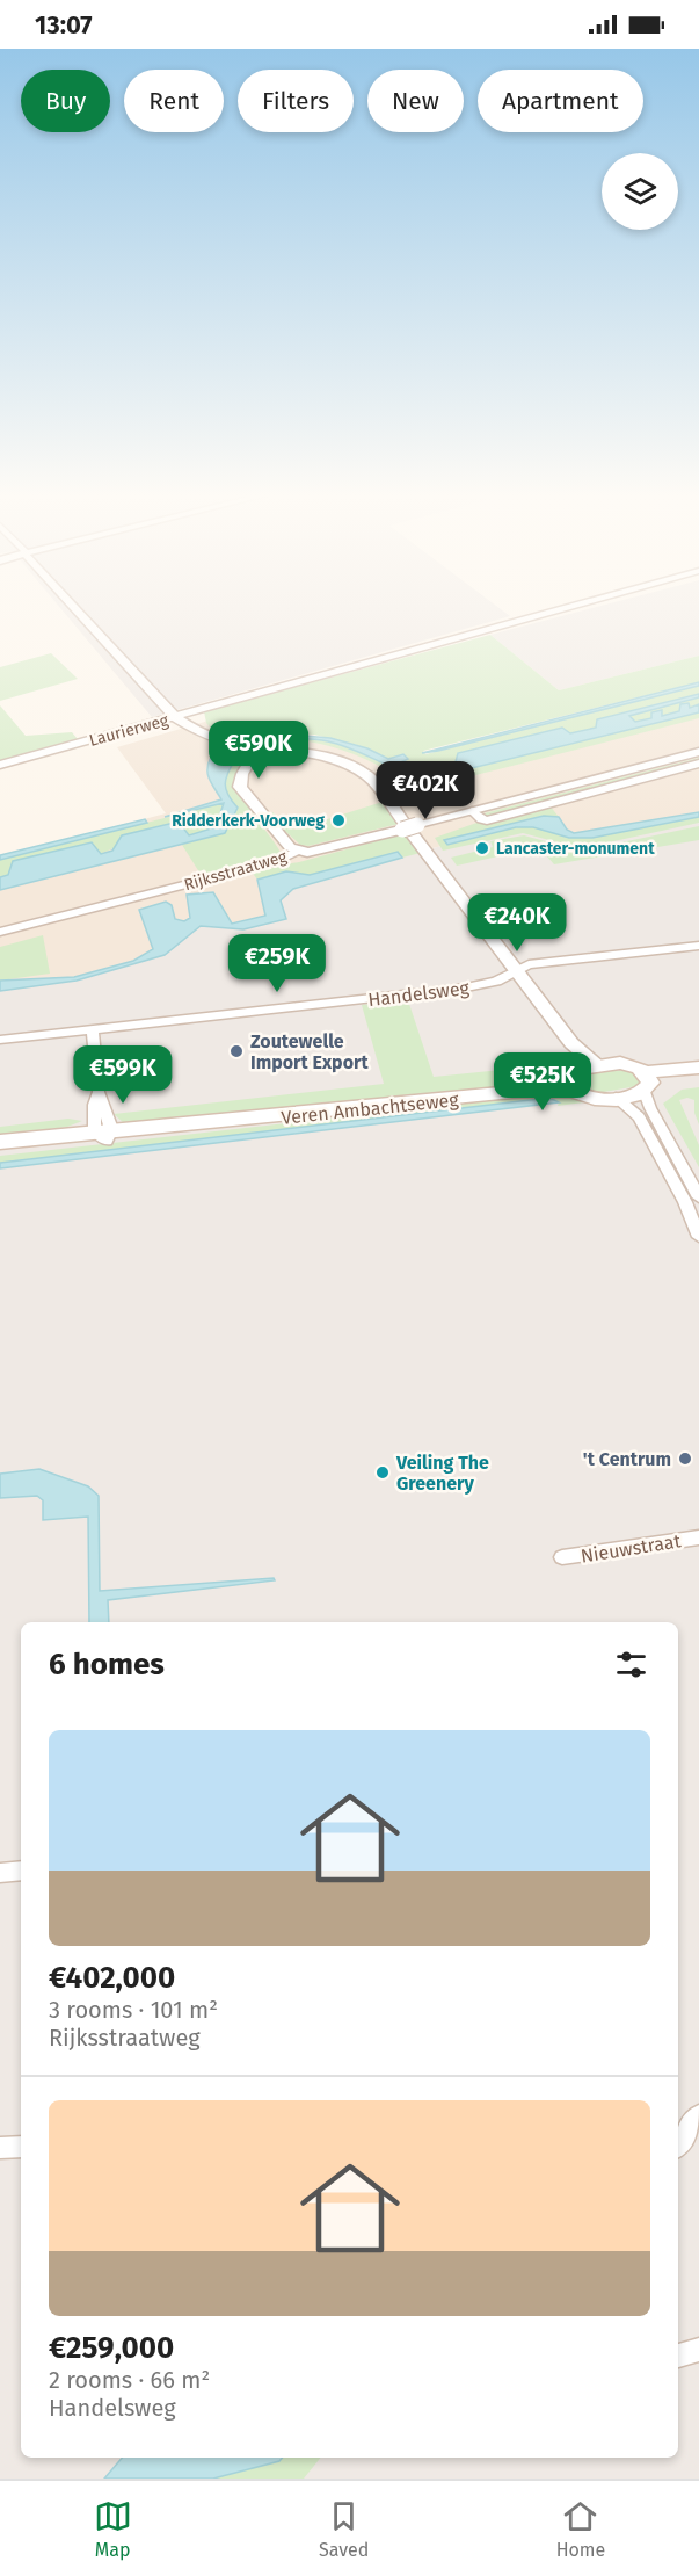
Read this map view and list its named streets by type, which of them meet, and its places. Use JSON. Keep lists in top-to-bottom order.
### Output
{
  "streets": {
    "main road": ["Veren Ambachtseweg"],
    "street": [
      "Laurierweg",
      "Rijksstraatweg",
      "Handelsweg",
      "Nieuwstraat"
    ]
  },
  "places": [
    "Ridderkerk-Voorweg",
    "Lancaster-monument",
    "Zoutewelle Import Export",
    "'t Centrum",
    "Veiling The Greenery"
  ],
  "page": {
    "status": "13:07",
    "chip": [
      "Buy",
      "Rent",
      "Filters",
      "New",
      "Apartment"
    ],
    "price": [
      "€590K",
      "€402K",
      "€240K",
      "€259K",
      "€599K",
      "€525K"
    ],
    "heading": "6 homes",
    "list": [
      {
        "name": "€402,000",
        "note": "3 rooms · 101 m² · Rijksstraatweg"
      },
      {
        "name": "€259,000",
        "note": "2 rooms · 66 m² · Handelsweg"
      }
    ],
    "tabs": ["Map", "Saved", "Home"]
  }
}
